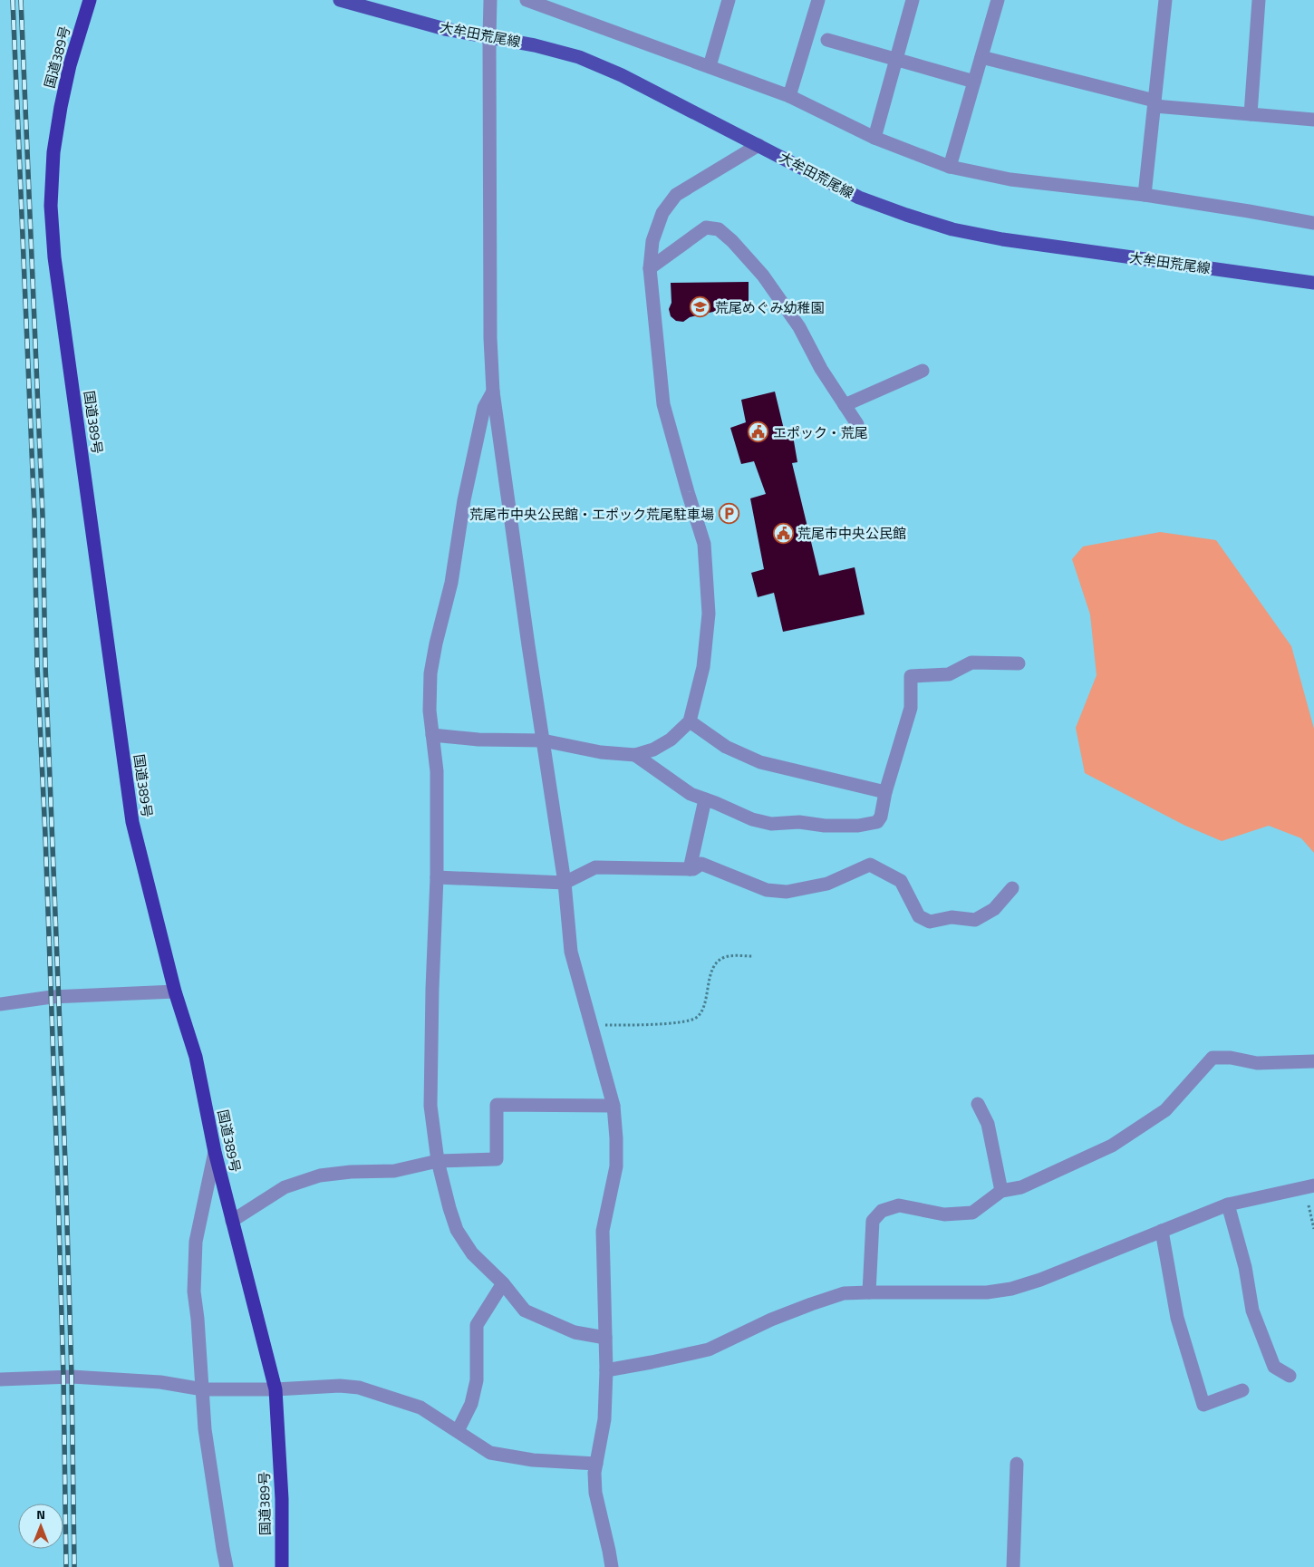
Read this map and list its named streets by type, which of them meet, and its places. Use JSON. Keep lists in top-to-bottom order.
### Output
{
  "streets": {
    "highway": ["国道389号"],
    "main road": ["大牟田荒尾線"]
  },
  "places": {
    "school or university": ["荒尾めぐみ幼稚園"],
    "public building": ["エポック・荒尾", "荒尾市中央公民館"],
    "parking": ["荒尾市中央公民館・エポック荒尾駐車場"]
  },
  "north": "top"
}
